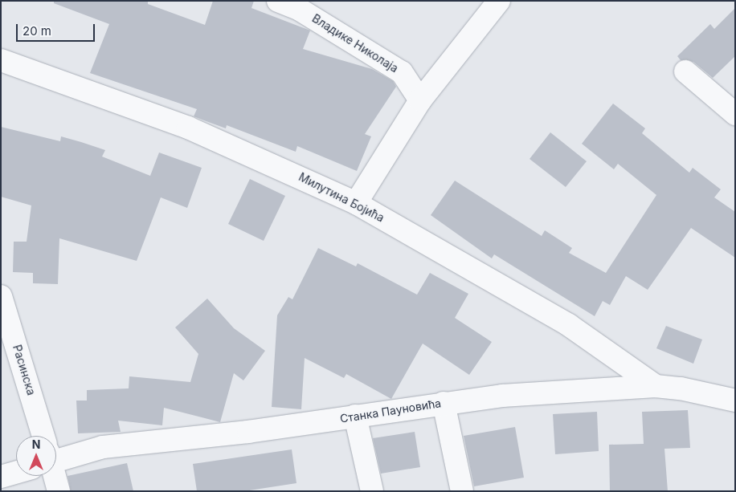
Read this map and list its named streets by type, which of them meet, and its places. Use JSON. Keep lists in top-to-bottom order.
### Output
{
  "streets": {
    "street": [
      "Владике Николаја",
      "Милутина Бојића",
      "Расинска",
      "Станка Пауновића"
    ]
  },
  "crossings": [
    ["Милутина Бојића", "Станка Пауновића"]
  ],
  "scale_bar": "20 m",
  "north": "top"
}
